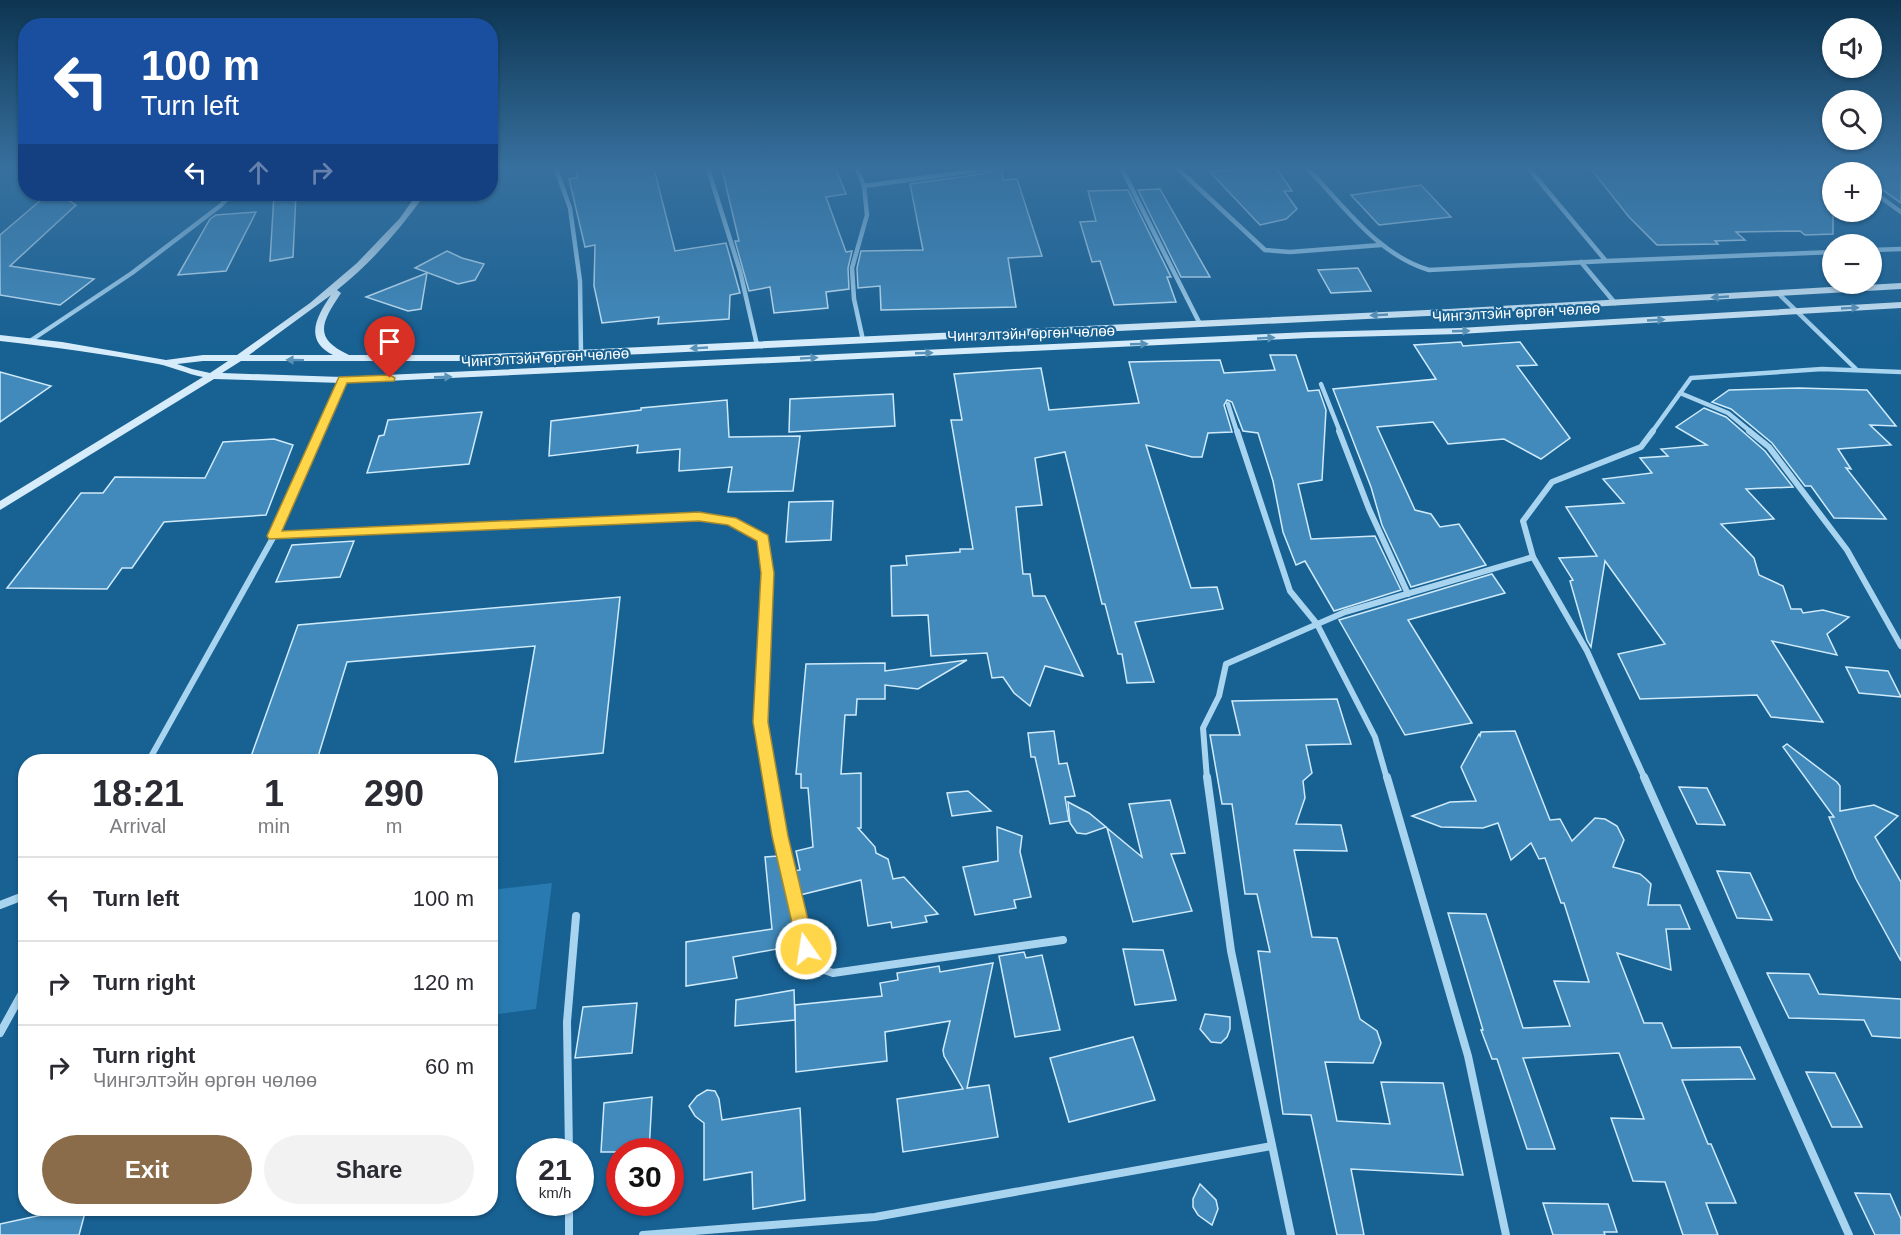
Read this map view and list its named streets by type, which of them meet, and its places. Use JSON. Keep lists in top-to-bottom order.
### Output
{
  "streets": {
    "main road": ["Чингэлтэйн өргөн чөлөө"]
  },
  "page": {
    "map_buttons": ["+", "−"],
    "turn": ["100 m", "Turn left"],
    "eta": [
      "18:21",
      "Arrival",
      "1",
      "min",
      "290",
      "m"
    ],
    "list": [
      {
        "name": "Turn left",
        "value": "100 m"
      },
      {
        "name": "Turn right",
        "value": "120 m"
      },
      {
        "name": "Turn right",
        "note": "Чингэлтэйн өргөн чөлөө",
        "value": "60 m"
      }
    ],
    "buttons": ["Exit", "Share"],
    "speed": "21 km/h",
    "limit": "30"
  }
}
